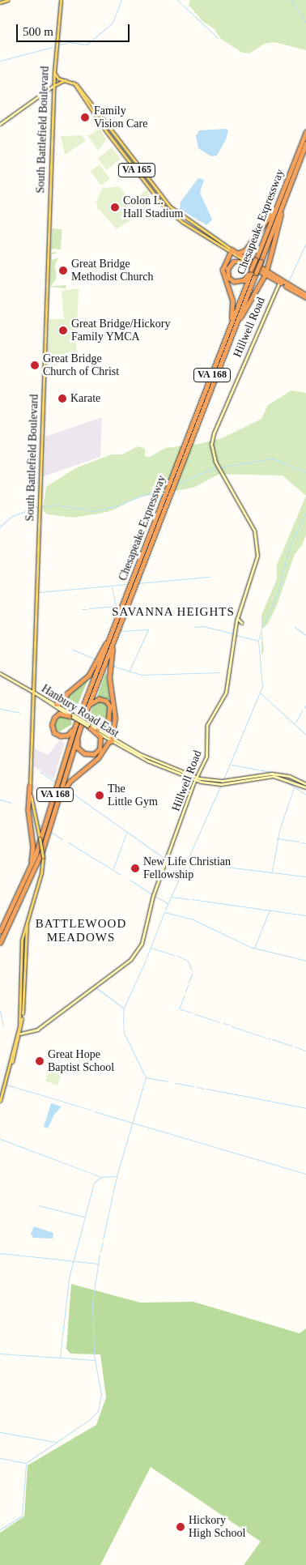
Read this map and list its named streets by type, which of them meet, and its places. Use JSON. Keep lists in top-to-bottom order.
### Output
{
  "streets": {
    "highway": ["VA 165", "Chesapeake Expressway", "VA 168"],
    "main road": ["South Battlefield Boulevard"],
    "street": ["Hillwell Road", "Hanbury Road East"]
  },
  "crossings": [
    ["South Battlefield Boulevard", "VA 165"],
    ["South Battlefield Boulevard", "Hillwell Road"],
    ["South Battlefield Boulevard", "Hanbury Road East"],
    ["VA 165", "Hillwell Road"],
    ["Hillwell Road", "Hanbury Road East"]
  ],
  "districts": ["SAVANNA HEIGHTS", "BATTLEWOOD MEADOWS"],
  "places": [
    "Family Vision Care",
    "Colon L. Hall Stadium",
    "Great Bridge Methodist Church",
    "Great Bridge/Hickory Family YMCA",
    "Great Bridge Church of Christ",
    "Karate",
    "The Little Gym",
    "New Life Christian Fellowship",
    "Great Hope Baptist School",
    "Hickory High School"
  ],
  "scale_bar": "500 m"
}
